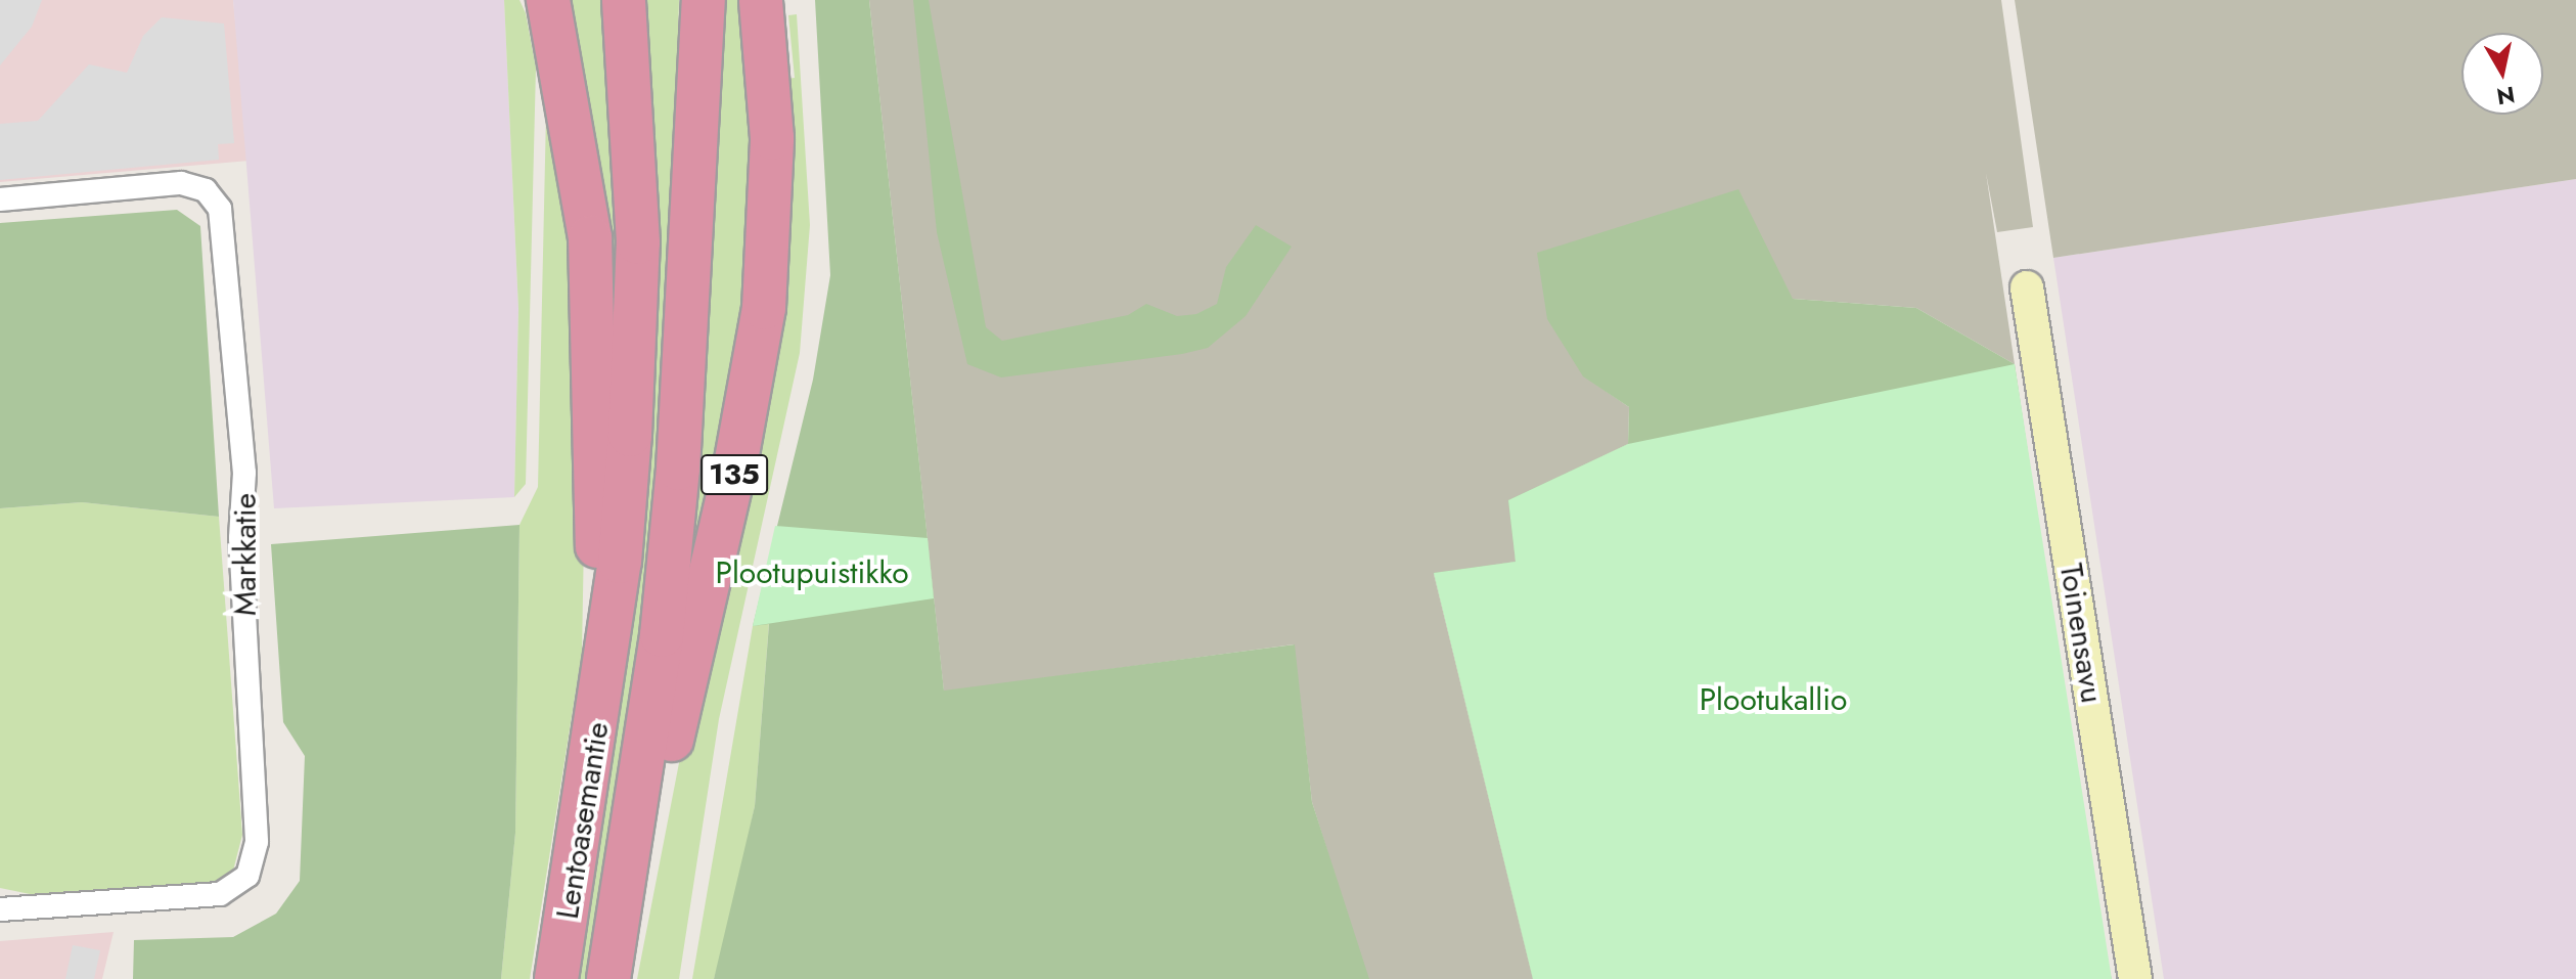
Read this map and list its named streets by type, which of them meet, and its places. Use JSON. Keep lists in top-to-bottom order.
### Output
{
  "streets": {
    "highway": ["135", "Lentoasemantie"],
    "street": ["Markkatie", "Toinensavu"]
  },
  "crossings": [
    ["135", "Lentoasemantie"]
  ],
  "parks": ["Plootupuistikko", "Plootukallio"],
  "north": "bottom"
}
